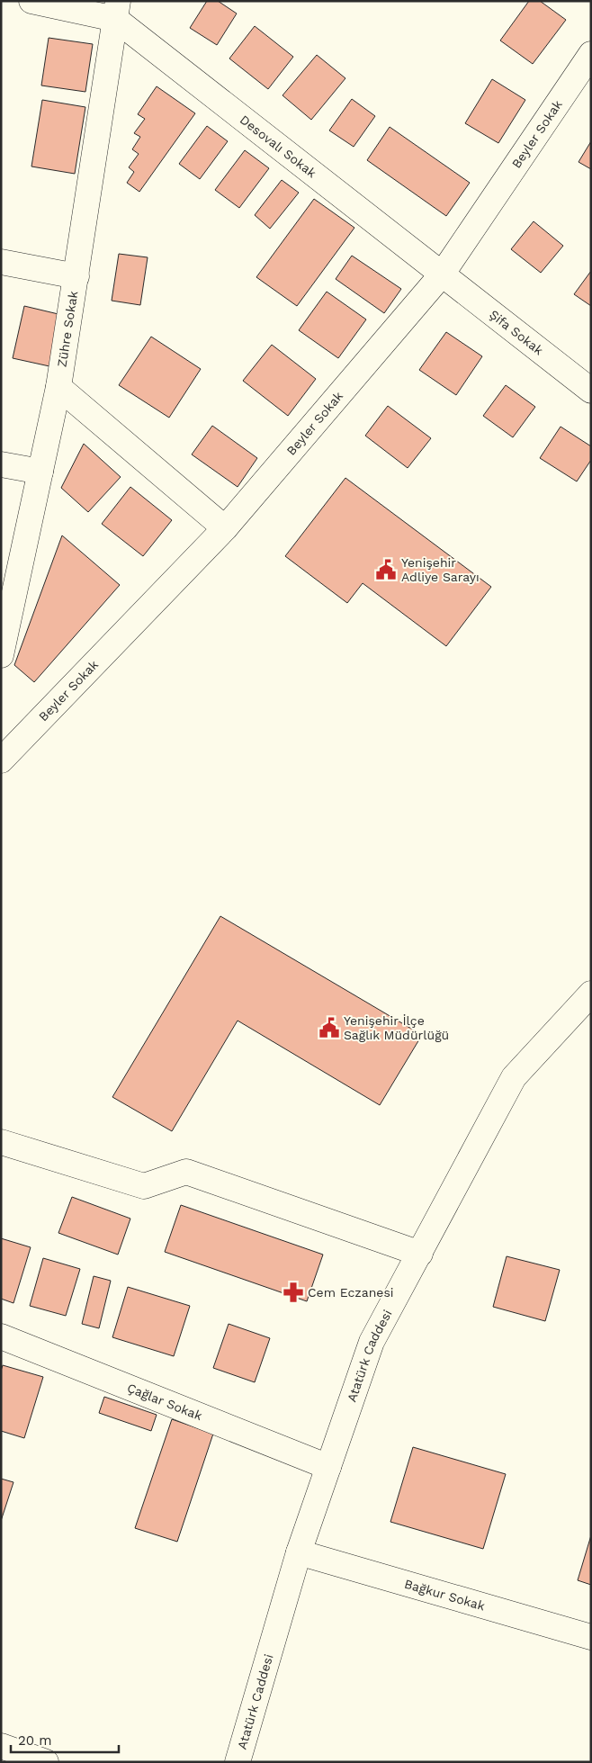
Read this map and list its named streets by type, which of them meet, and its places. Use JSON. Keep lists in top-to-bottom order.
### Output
{
  "streets": {
    "street": [
      "Beyler Sokak",
      "Desovalı Sokak",
      "Zühre Sokak",
      "Şifa Sokak",
      "Atatürk Caddesi",
      "Çağlar Sokak",
      "Bağkur Sokak"
    ]
  },
  "crossings": [
    ["Beyler Sokak", "Desovalı Sokak"],
    ["Beyler Sokak", "Şifa Sokak"],
    ["Desovalı Sokak", "Zühre Sokak"],
    ["Desovalı Sokak", "Şifa Sokak"],
    ["Atatürk Caddesi", "Çağlar Sokak"],
    ["Atatürk Caddesi", "Bağkur Sokak"]
  ],
  "places": {
    "public building": ["Yenişehir Adliye Sarayı", "Yenişehir İlçe Sağlık Müdürlüğü"],
    "pharmacy": ["Cem Eczanesi"]
  },
  "scale_bar": "20 m"
}
